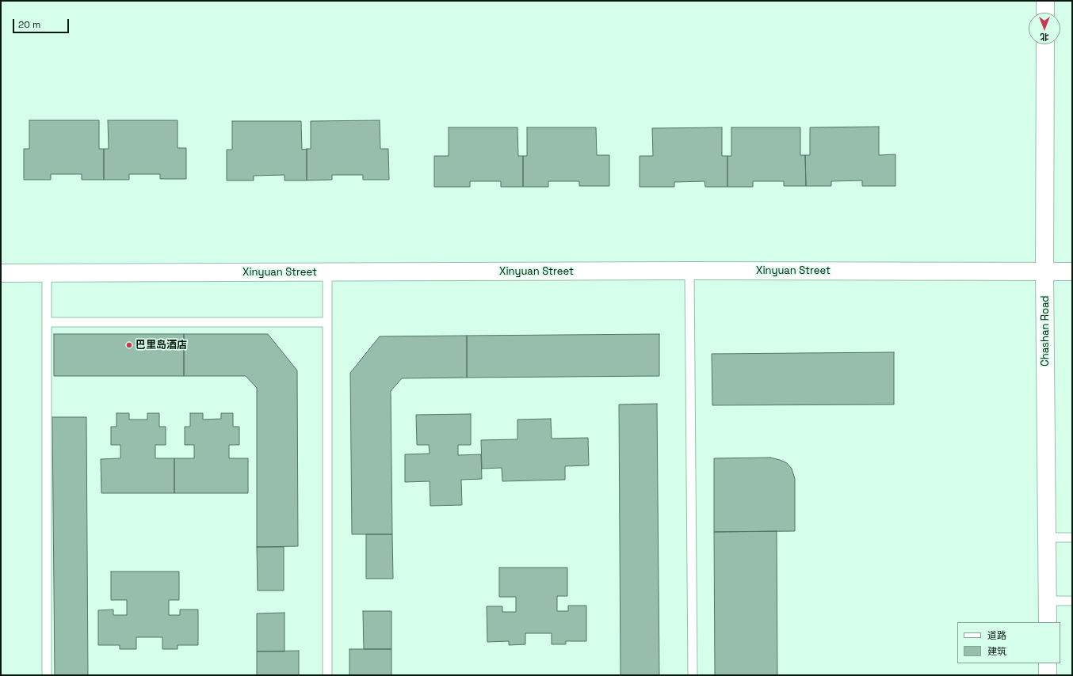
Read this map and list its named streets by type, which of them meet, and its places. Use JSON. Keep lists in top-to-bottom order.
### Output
{
  "streets": {
    "street": ["Xinyuan Street", "Chashan Road"]
  },
  "crossings": [
    ["Xinyuan Street", "Chashan Road"]
  ],
  "places": ["巴里岛酒店"],
  "legend": ["道路", "建筑"],
  "scale_bar": "20 m",
  "north": "bottom"
}
